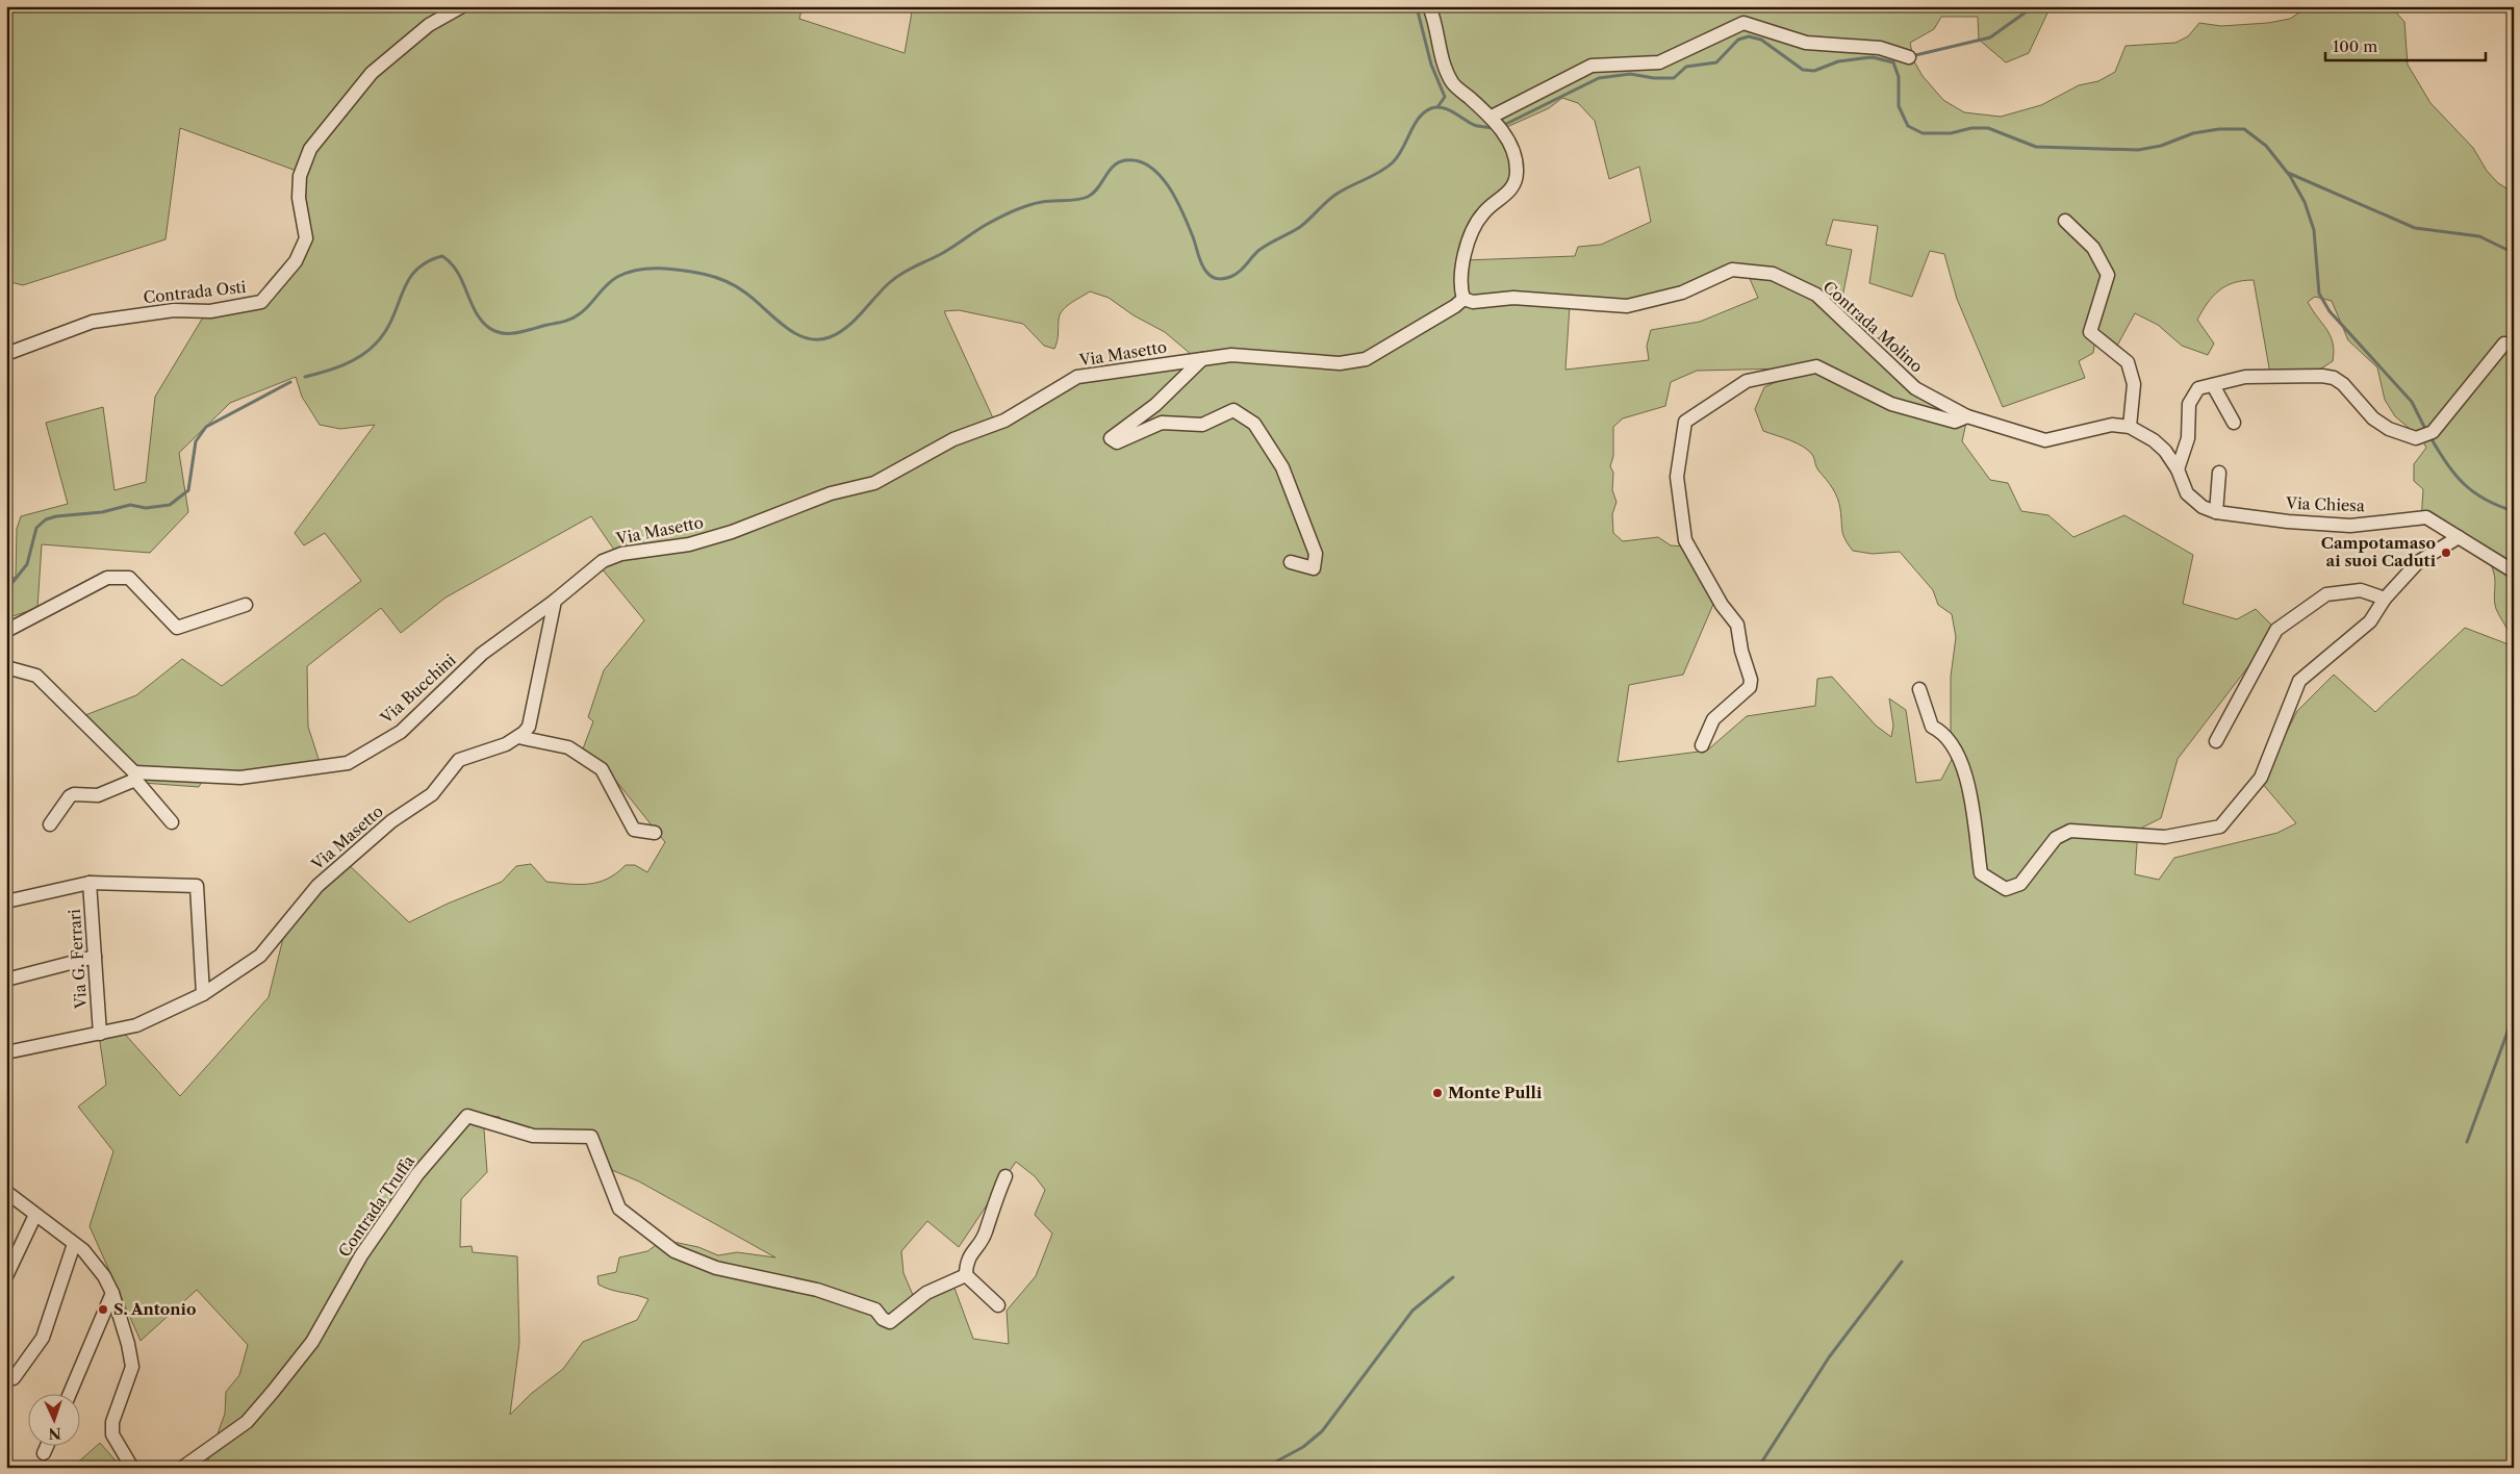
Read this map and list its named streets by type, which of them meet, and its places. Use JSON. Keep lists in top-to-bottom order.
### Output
{
  "streets": {
    "street": [
      "Contrada Osti",
      "Contrada Molino",
      "Via Masetto",
      "Via Chiesa",
      "Via Bucchini",
      "Via G. Ferrari",
      "Contrada Truffa"
    ]
  },
  "crossings": [
    ["Contrada Molino", "Via Masetto"],
    ["Via Masetto", "Via Bucchini"],
    ["Via Masetto", "Via G. Ferrari"]
  ],
  "places": ["Campotamaso ai suoi Caduti", "Monte Pulli", "S. Antonio"],
  "scale_bar": "100 m",
  "north": "bottom"
}
